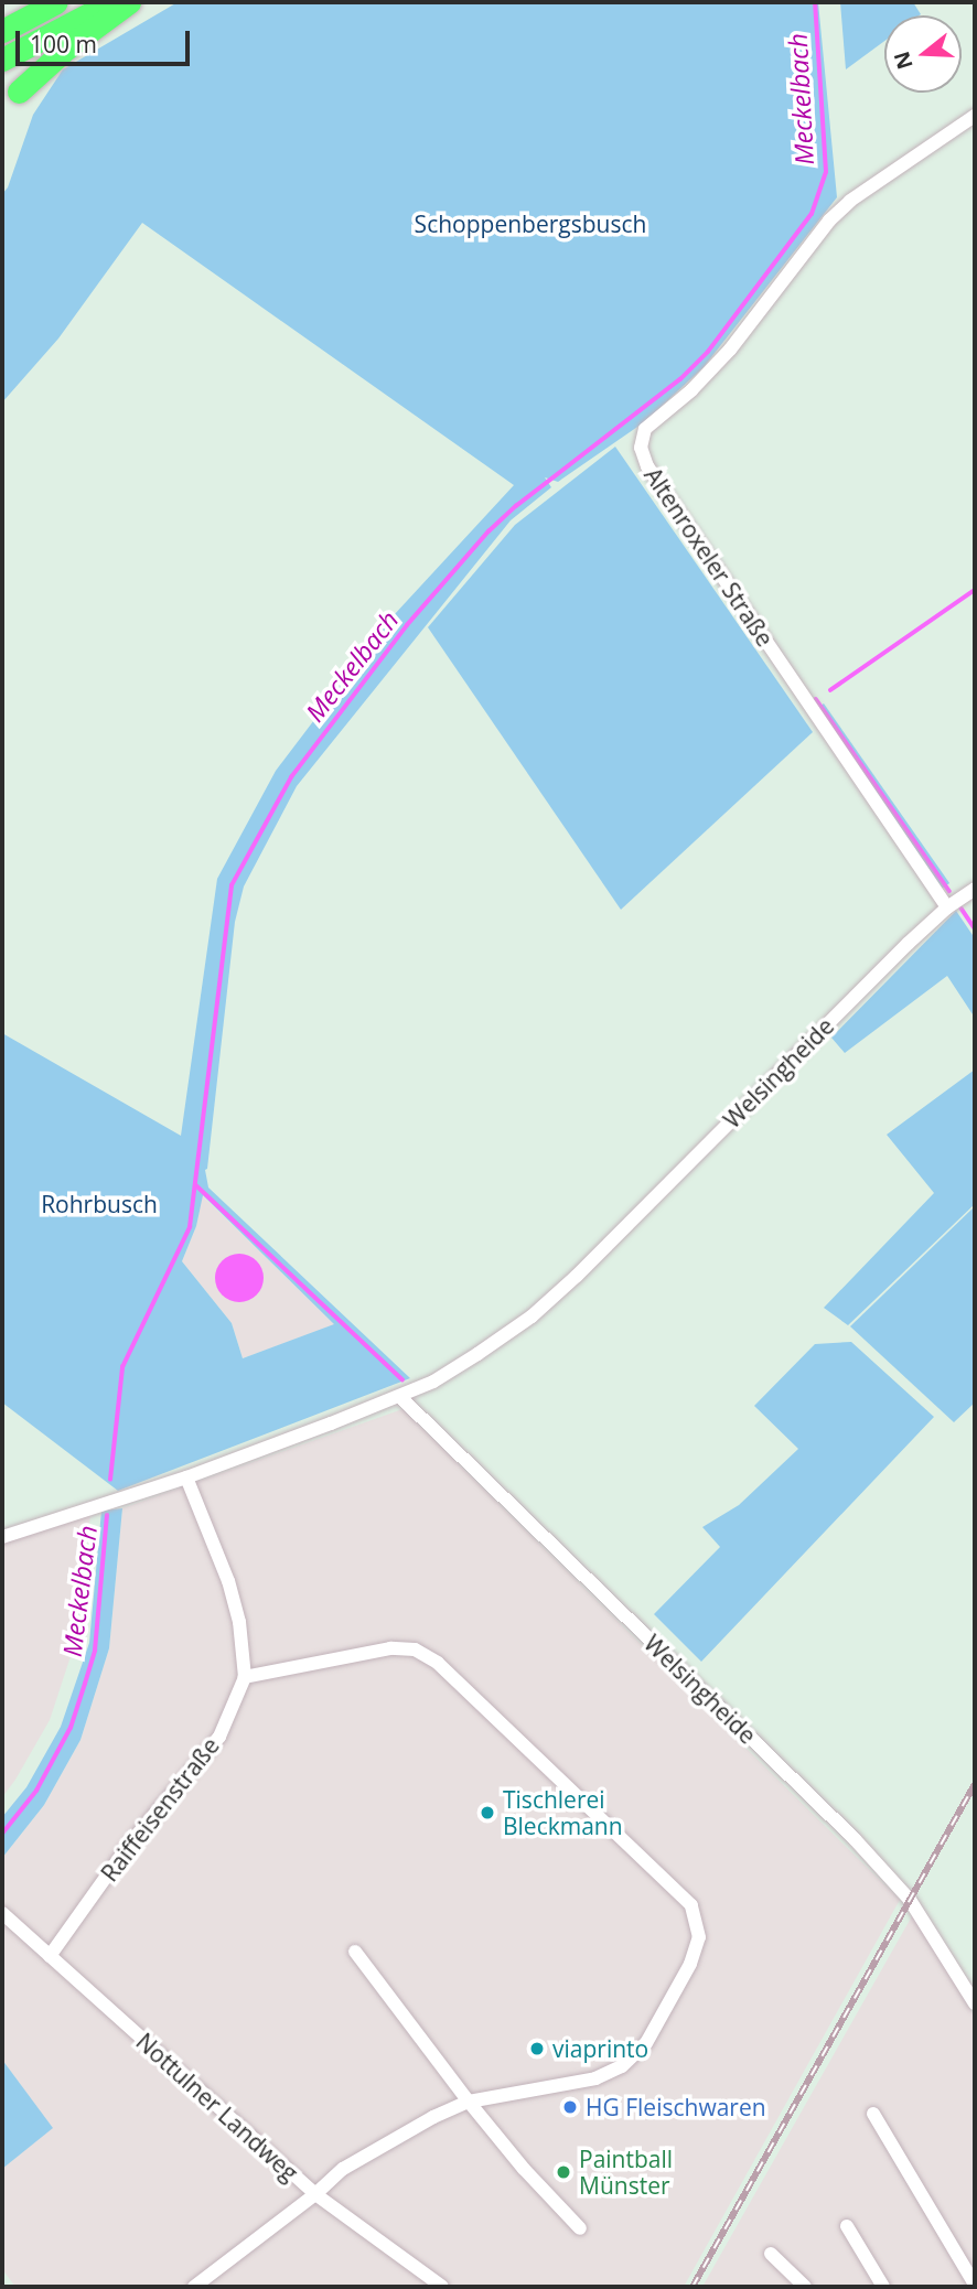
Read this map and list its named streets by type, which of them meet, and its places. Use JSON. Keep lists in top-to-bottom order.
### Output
{
  "streets": {
    "street": [
      "Altenroxeler Straße",
      "Welsingheide",
      "Raiffeisenstraße",
      "Nottulner Landweg"
    ]
  },
  "crossings": [
    ["Altenroxeler Straße", "Welsingheide"],
    ["Welsingheide", "Raiffeisenstraße"],
    ["Raiffeisenstraße", "Nottulner Landweg"]
  ],
  "water": ["Meckelbach"],
  "parks": ["Schoppenbergsbusch", "Rohrbusch"],
  "places": [
    "Tischlerei Bleckmann",
    "viaprinto",
    "HG Fleischwaren",
    "Paintball Münster"
  ],
  "scale_bar": "100 m",
  "north": "left"
}
